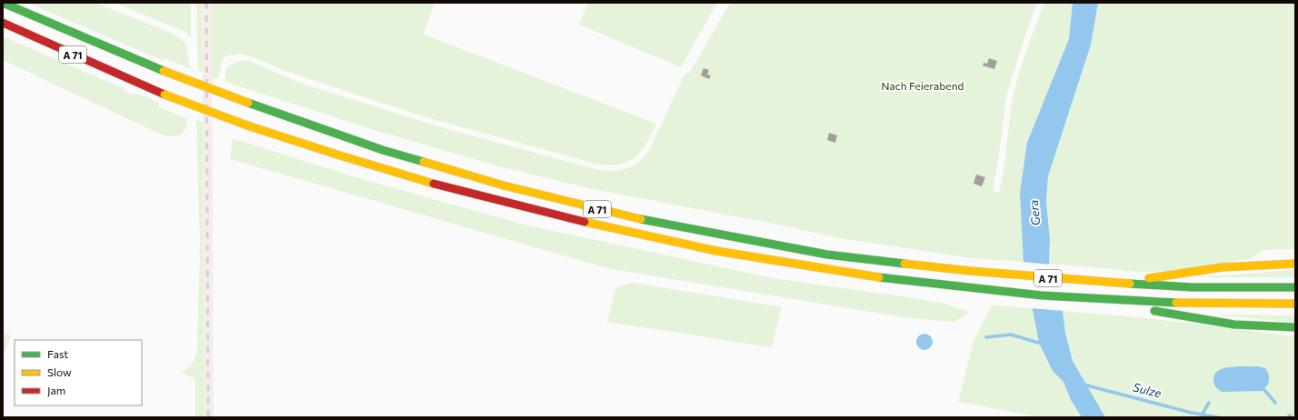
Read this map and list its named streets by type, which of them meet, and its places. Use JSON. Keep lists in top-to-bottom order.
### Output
{
  "streets": {
    "highway": ["A 71"]
  },
  "water": ["Gera", "Sulze"],
  "parks": ["Nach Feierabend"],
  "legend": ["Fast", "Slow", "Jam"]
}
